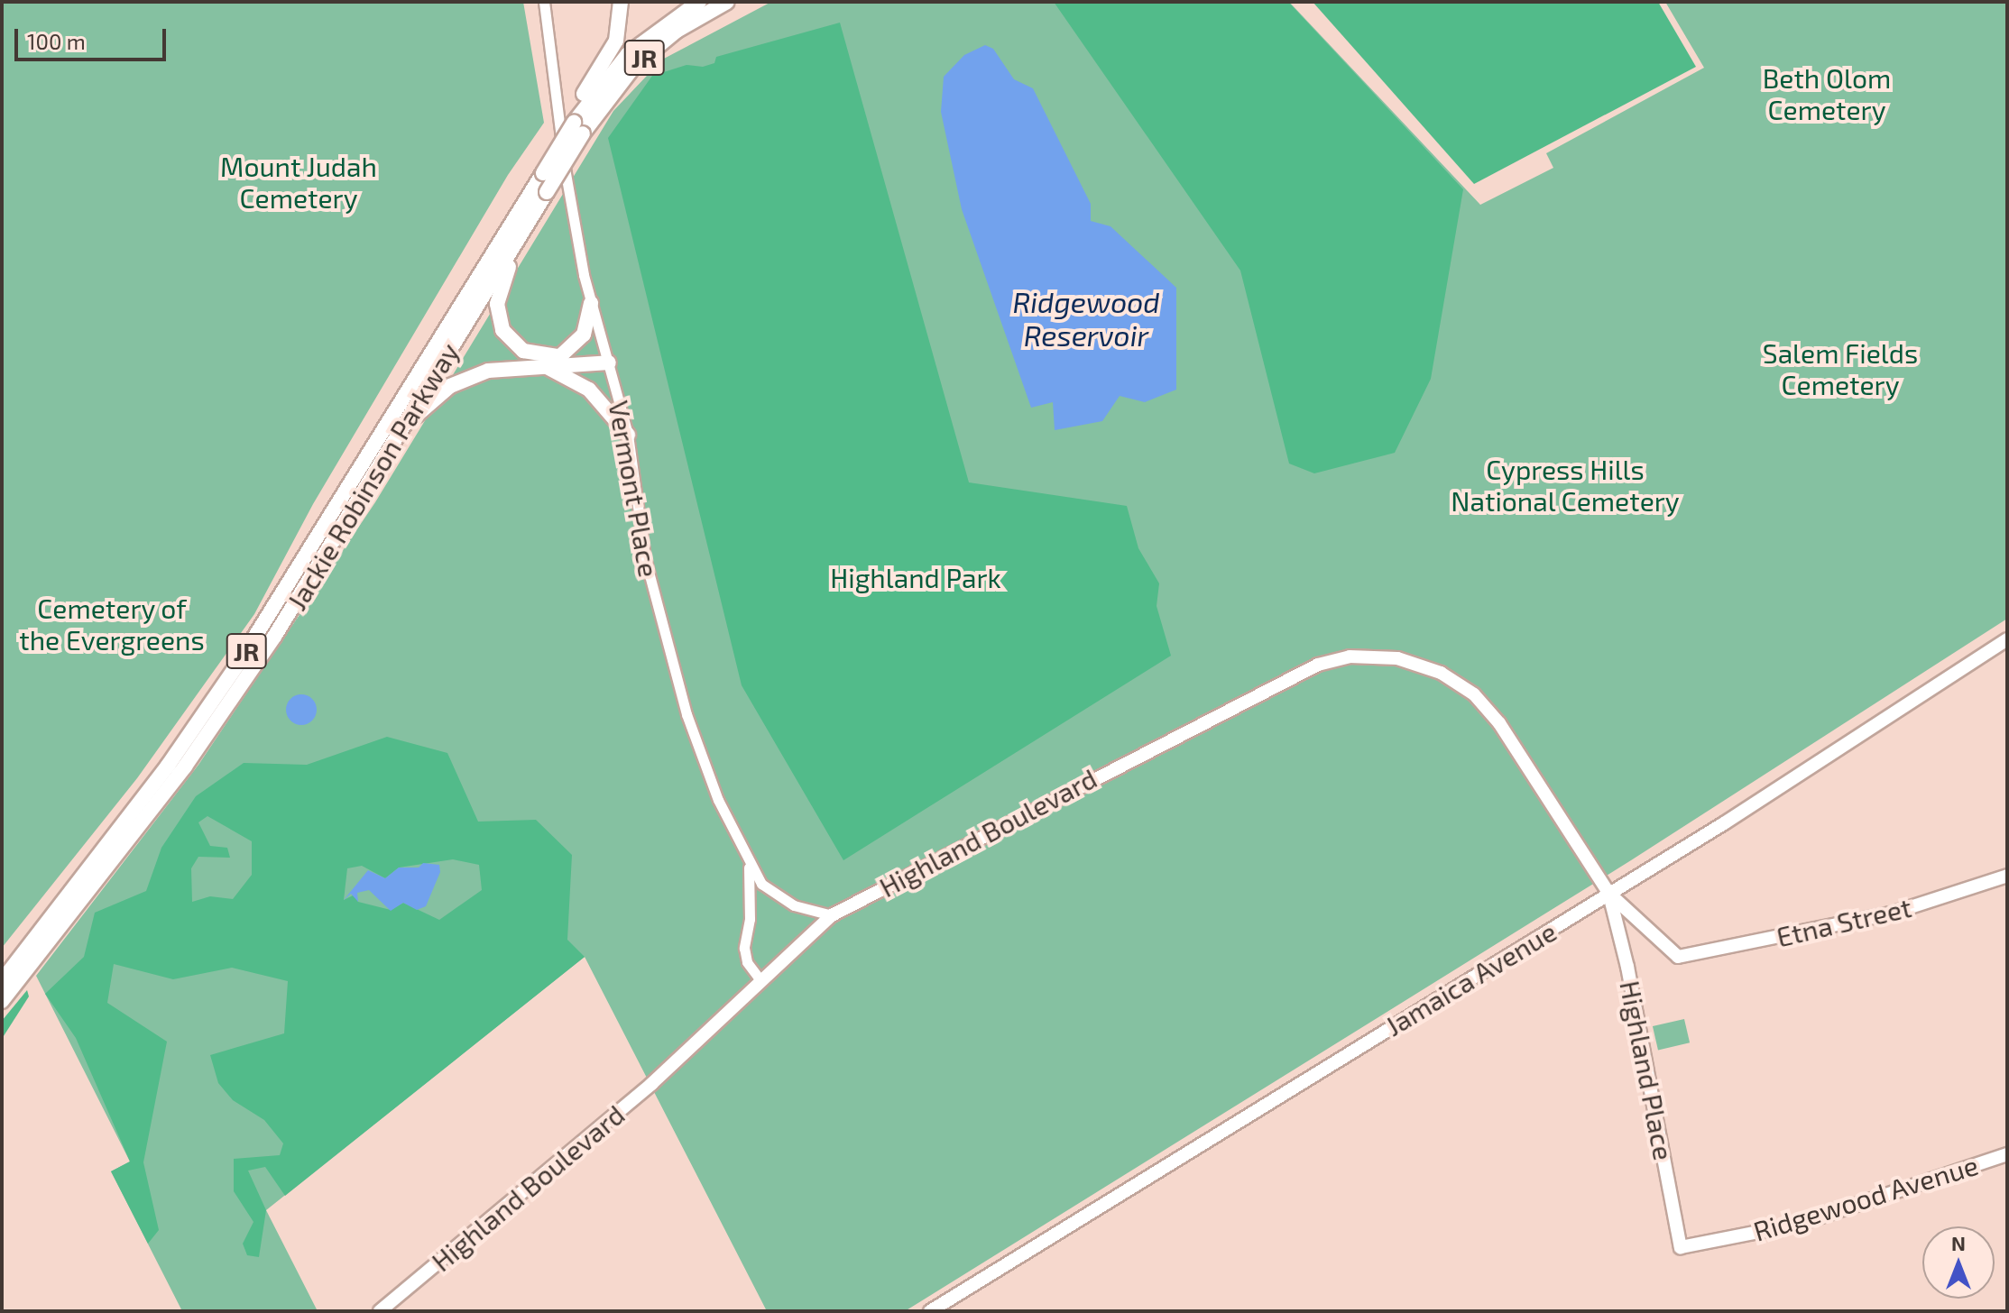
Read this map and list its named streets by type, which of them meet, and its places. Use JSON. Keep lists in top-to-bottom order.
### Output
{
  "streets": {
    "highway": ["JR", "Jackie Robinson Parkway"],
    "main road": [
      "Highland Boulevard",
      "Etna Street",
      "Jamaica Avenue",
      "Highland Place",
      "Ridgewood Avenue"
    ],
    "street": ["Vermont Place"]
  },
  "crossings": [
    ["Vermont Place", "Highland Boulevard"],
    ["Highland Boulevard", "Etna Street"],
    ["Highland Boulevard", "Jamaica Avenue"],
    ["Highland Boulevard", "Highland Place"],
    ["Etna Street", "Jamaica Avenue"],
    ["Etna Street", "Highland Place"],
    ["Jamaica Avenue", "Highland Place"],
    ["Highland Place", "Ridgewood Avenue"]
  ],
  "water": ["Ridgewood Reservoir"],
  "parks": [
    "Beth Olom Cemetery",
    "Mount Judah Cemetery",
    "Salem Fields Cemetery",
    "Cypress Hills National Cemetery",
    "Highland Park",
    "Cemetery of the Evergreens"
  ],
  "scale_bar": "100 m",
  "north": "top"
}
